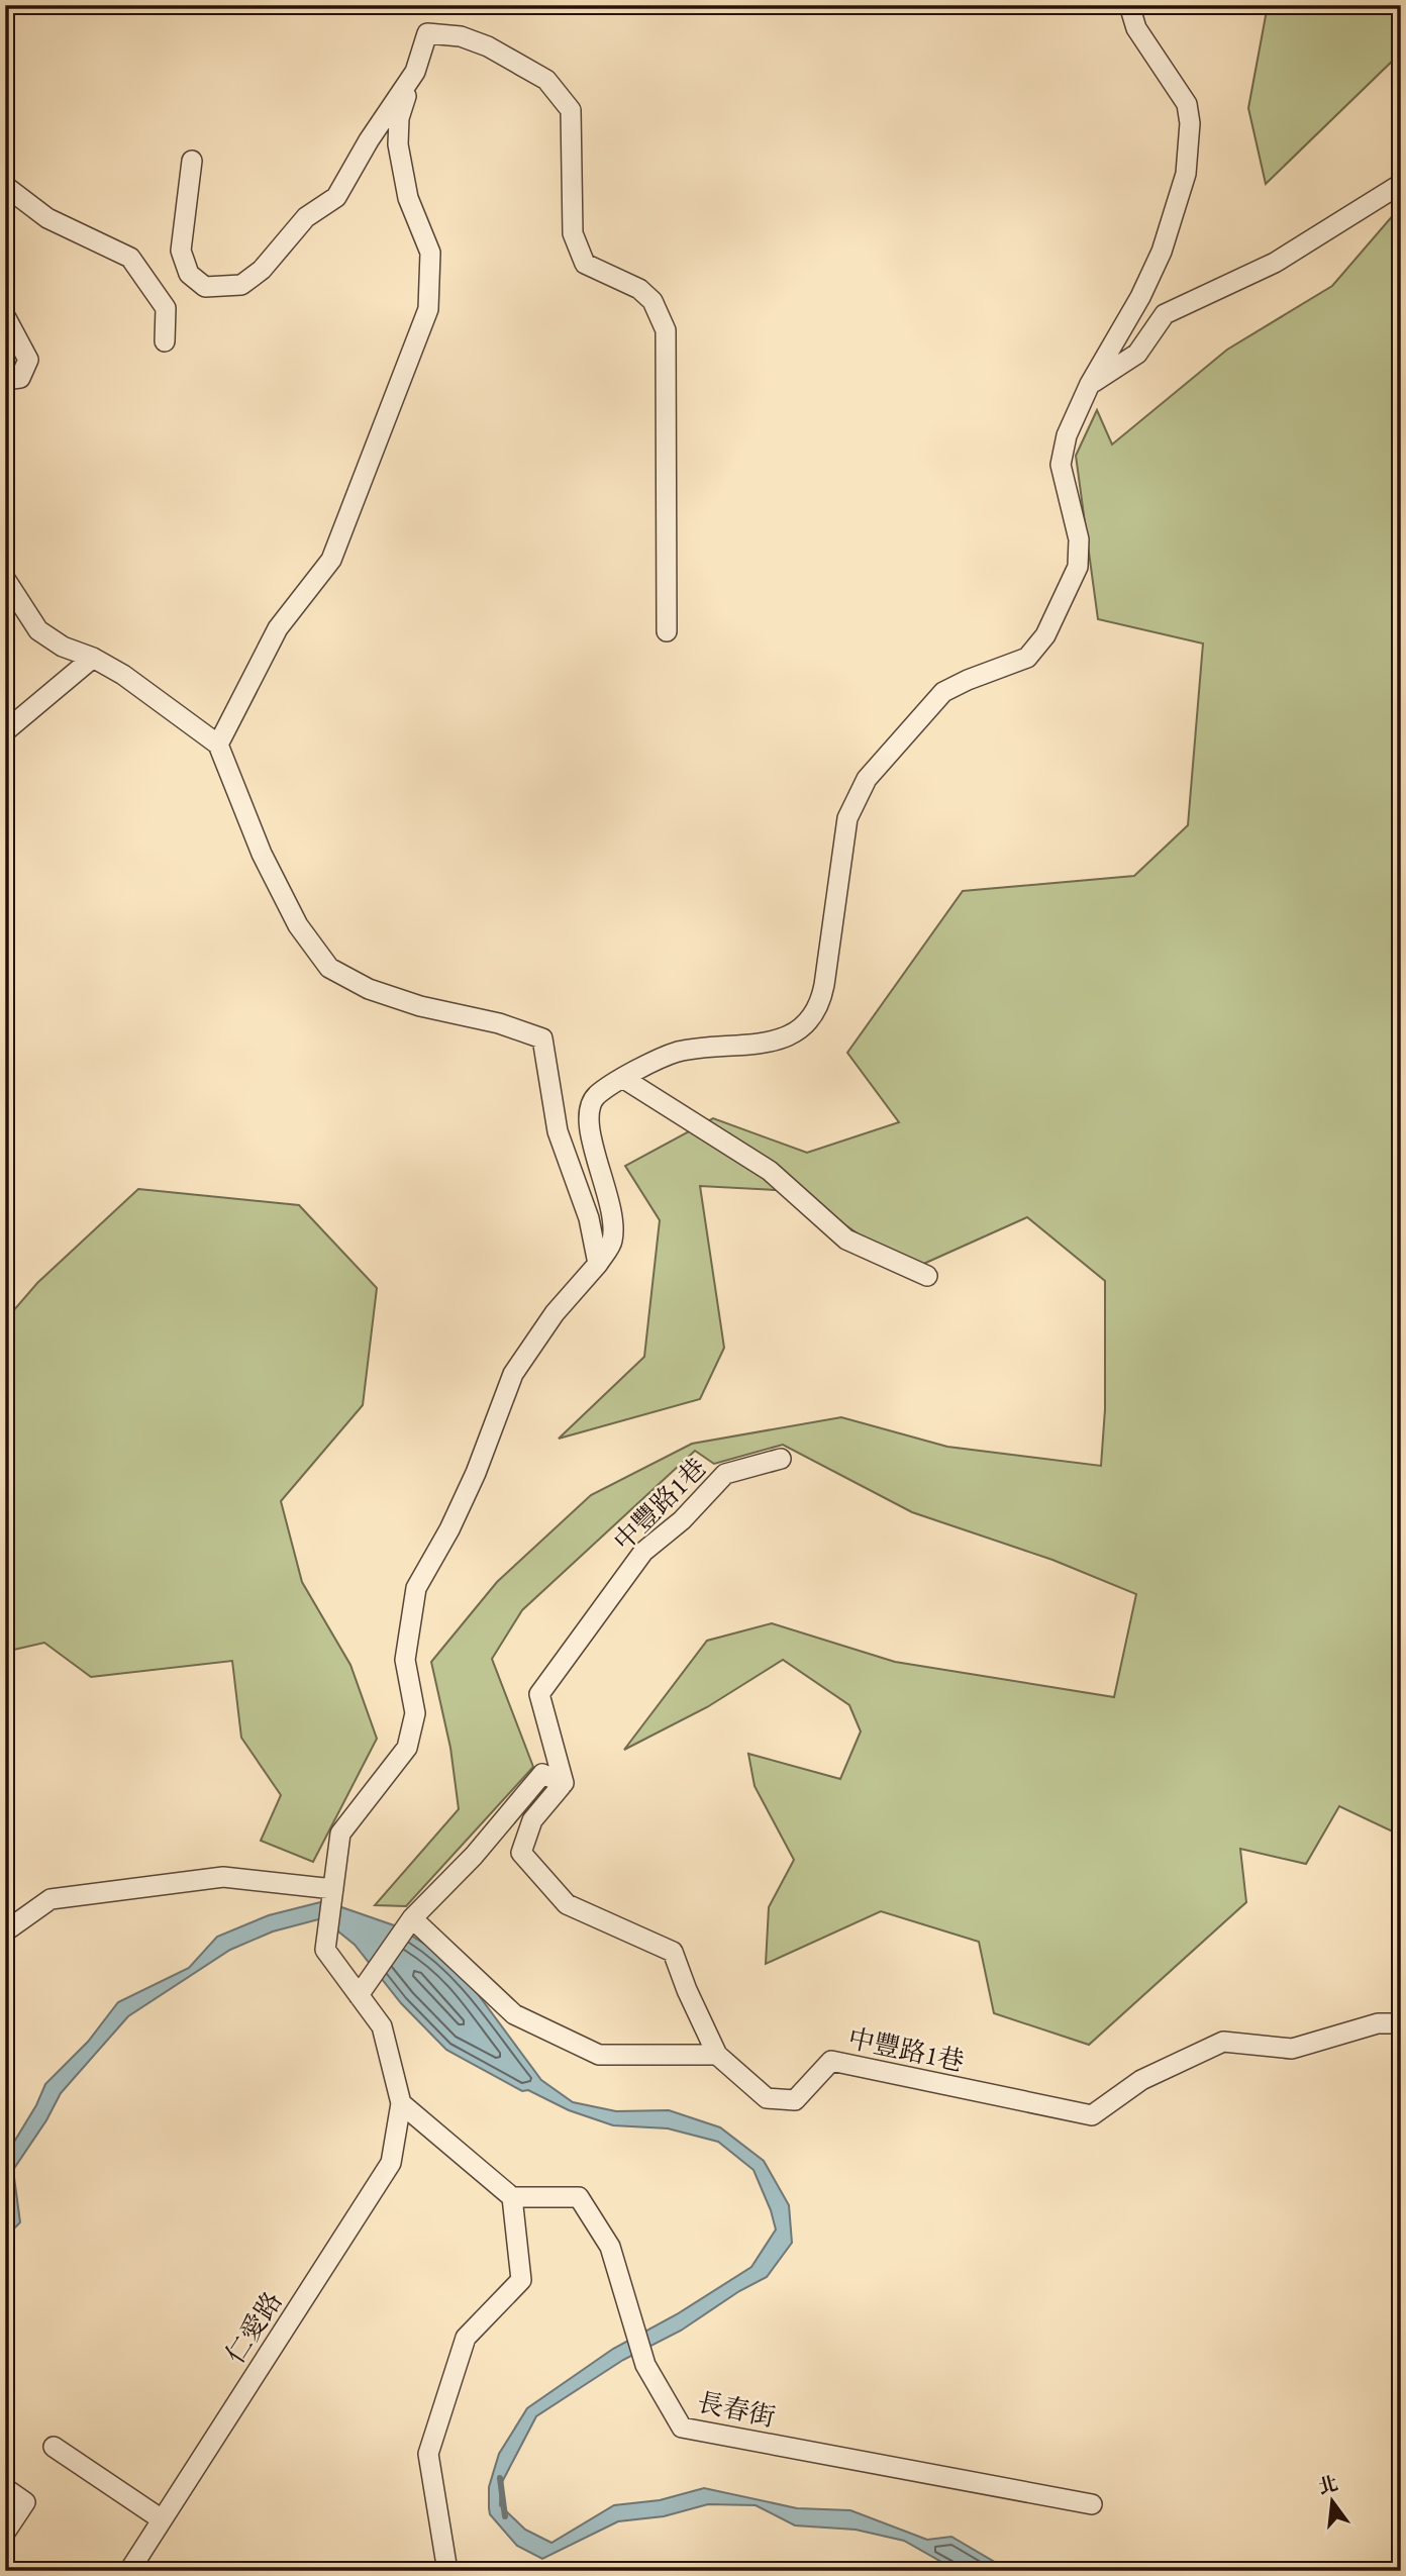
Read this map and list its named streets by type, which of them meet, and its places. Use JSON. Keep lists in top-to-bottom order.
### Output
{
  "streets": {
    "street": ["中豐路1巷", "仁愛路", "長春街"]
  },
  "north": "top"
}
